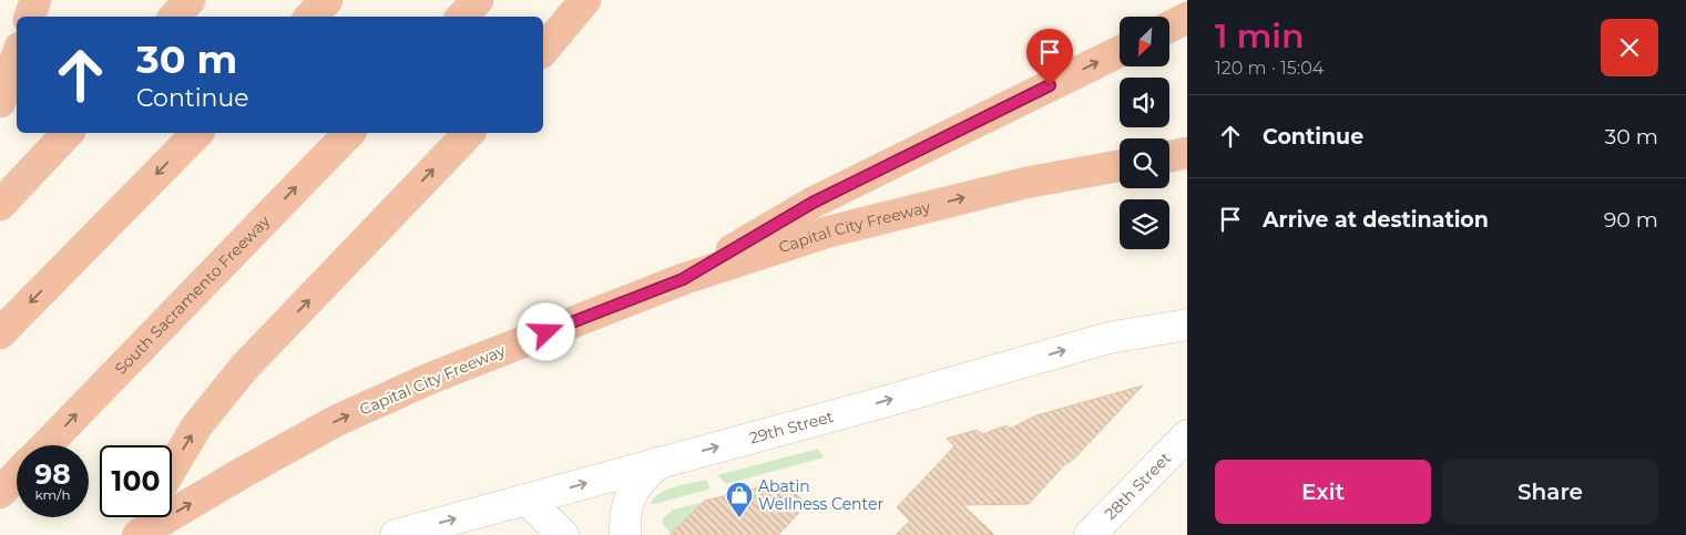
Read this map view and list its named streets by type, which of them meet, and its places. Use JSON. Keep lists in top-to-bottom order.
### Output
{
  "streets": {
    "highway": ["Capital City Freeway", "South Sacramento Freeway"],
    "main road": ["29th Street", "28th Street"]
  },
  "one_way": ["29th Street"],
  "places": {
    "shop": ["Abatin Wellness Center"]
  },
  "north": "bottom left",
  "page": {
    "heading": ["1 min", "120 m · 15:04"],
    "turn": ["30 m", "Continue"],
    "list": [
      {
        "name": "Continue",
        "value": "30 m"
      },
      {
        "name": "Arrive at destination",
        "value": "90 m"
      }
    ],
    "speed": "98 km/h",
    "limit": "100",
    "buttons": ["Exit", "Share"]
  }
}
